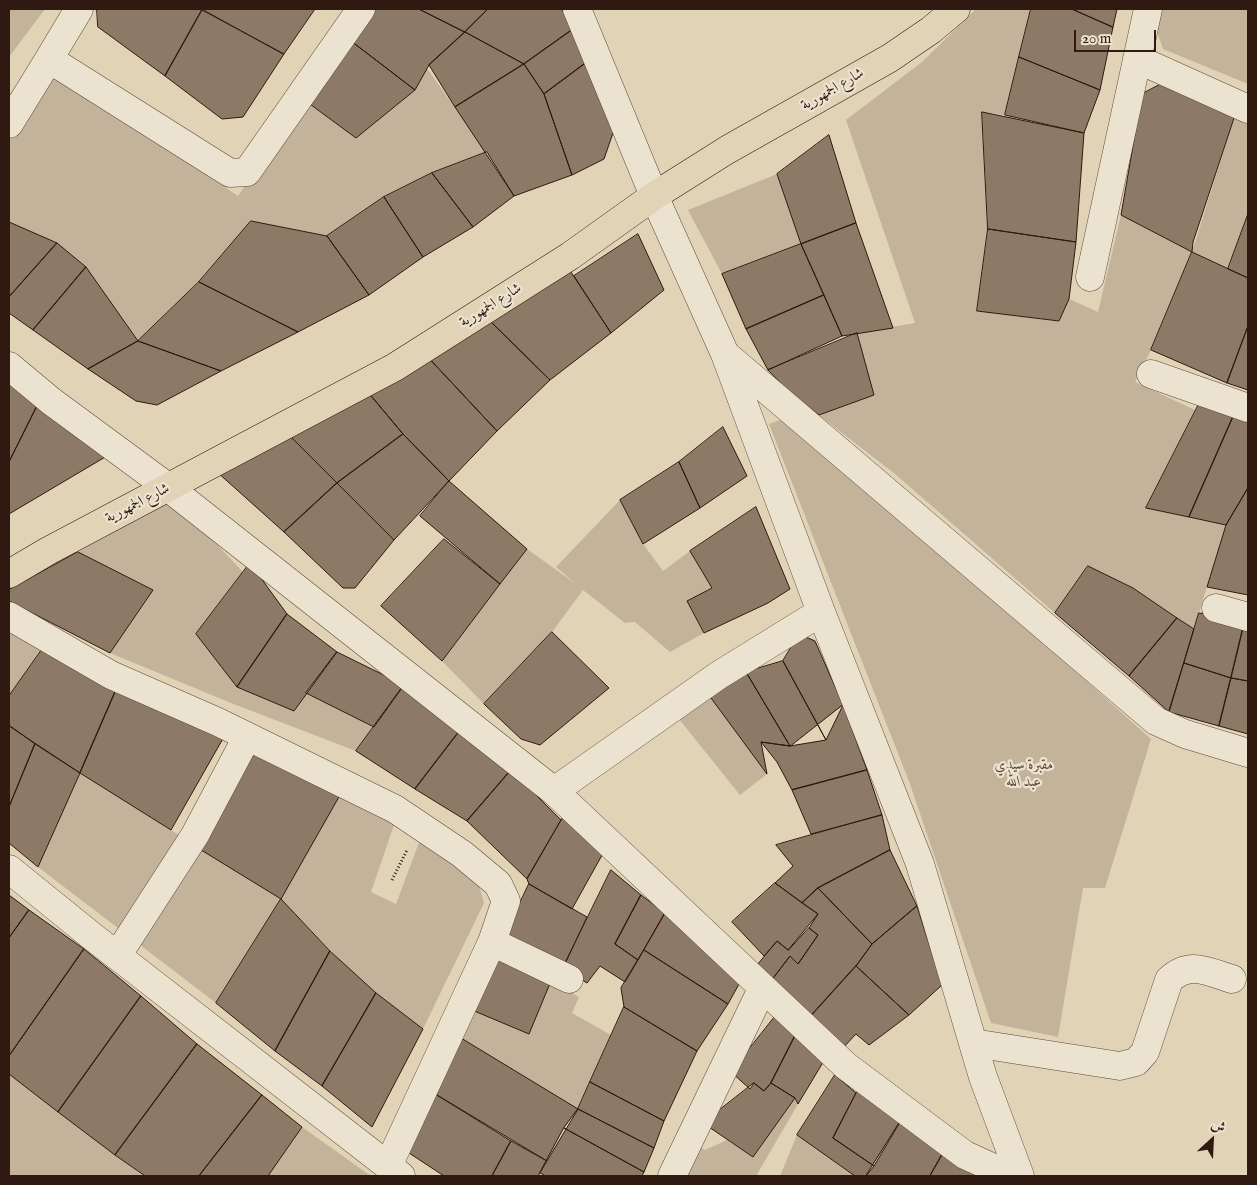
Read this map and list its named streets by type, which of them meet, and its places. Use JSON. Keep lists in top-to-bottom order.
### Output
{
  "streets": {
    "main road": ["شارع الجمهورية"]
  },
  "parks": ["مقبرة سيدي عبد الله"],
  "scale_bar": "20 m",
  "north": "top right"
}
